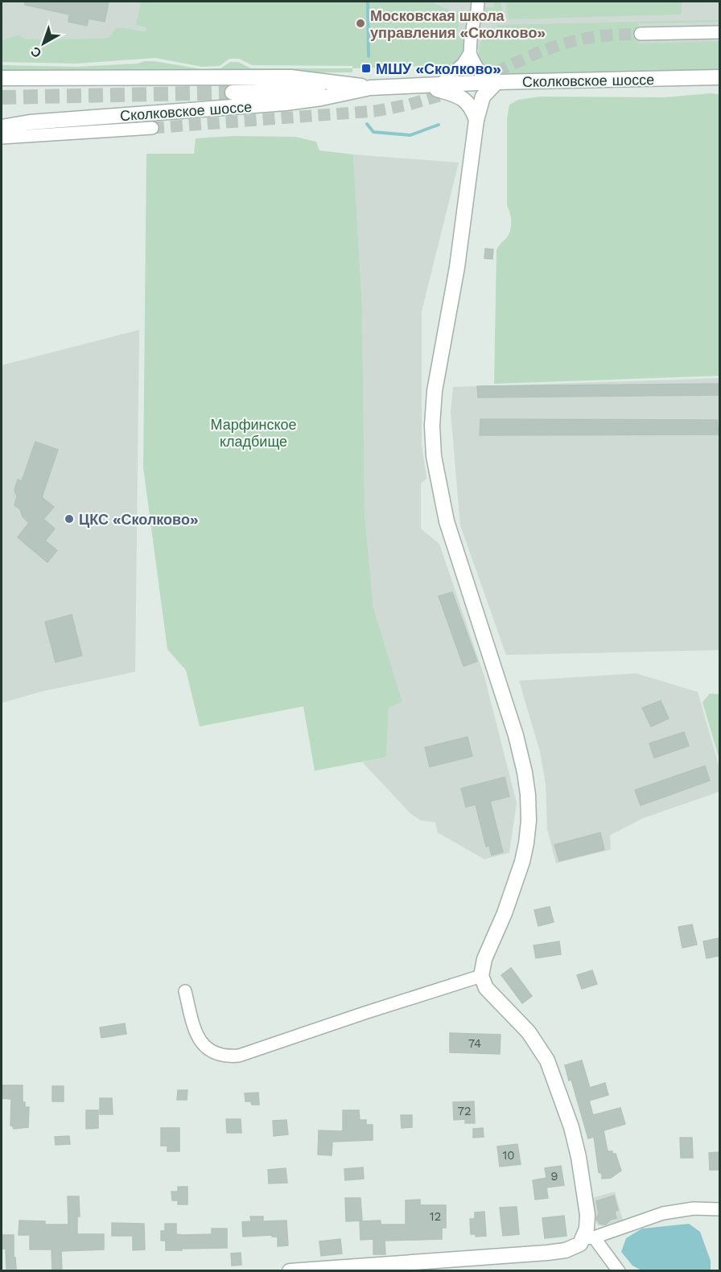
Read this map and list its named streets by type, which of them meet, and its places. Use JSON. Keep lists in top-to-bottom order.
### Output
{
  "streets": {
    "street": ["Сколковское шоссе"]
  },
  "parks": ["Марфинское кладбище"],
  "places": {
    "other": ["Московская школа управления «Сколково»", "ЦКС «Сколково»"],
    "transit": ["МШУ «Сколково»"]
  },
  "house_numbers": [
    "74",
    "72",
    "10",
    "9",
    "12"
  ],
  "north": "bottom left"
}
